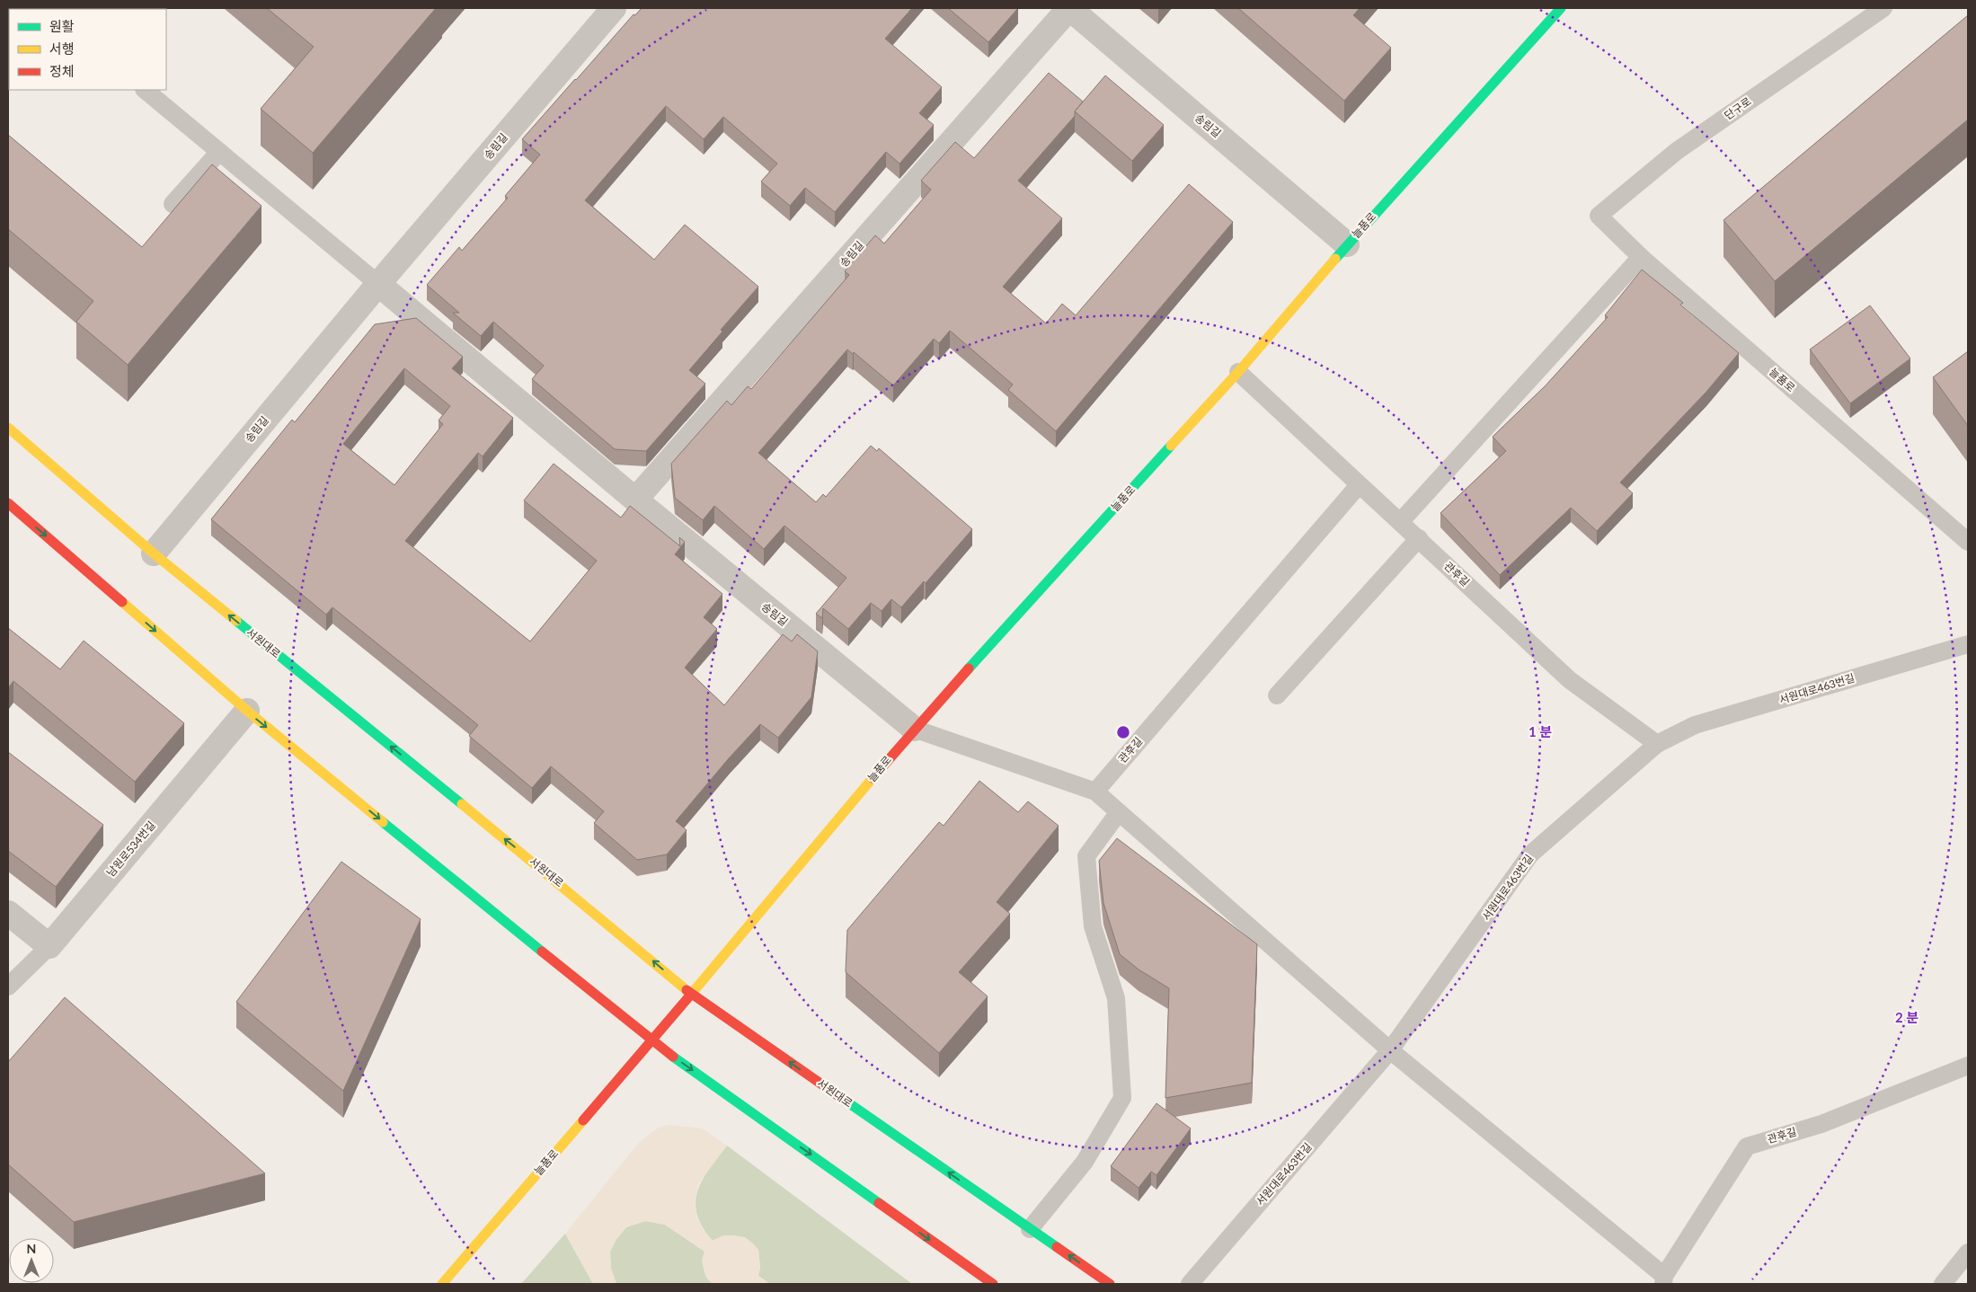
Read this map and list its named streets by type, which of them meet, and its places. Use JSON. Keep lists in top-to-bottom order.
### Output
{
  "streets": {
    "street": [
      "송림길",
      "늘품로",
      "서원대로",
      "남원로534번길"
    ],
    "lane": ["단구로", "관후길", "서원대로463번길"]
  },
  "crossings": [
    ["단구로", "늘품로"],
    ["송림길", "늘품로"],
    ["송림길", "서원대로"],
    ["늘품로", "서원대로"],
    ["관후길", "서원대로463번길"]
  ],
  "legend": ["원활", "서행", "정체"],
  "north": "top",
  "rings": ["1 분", "2 분"]
}
